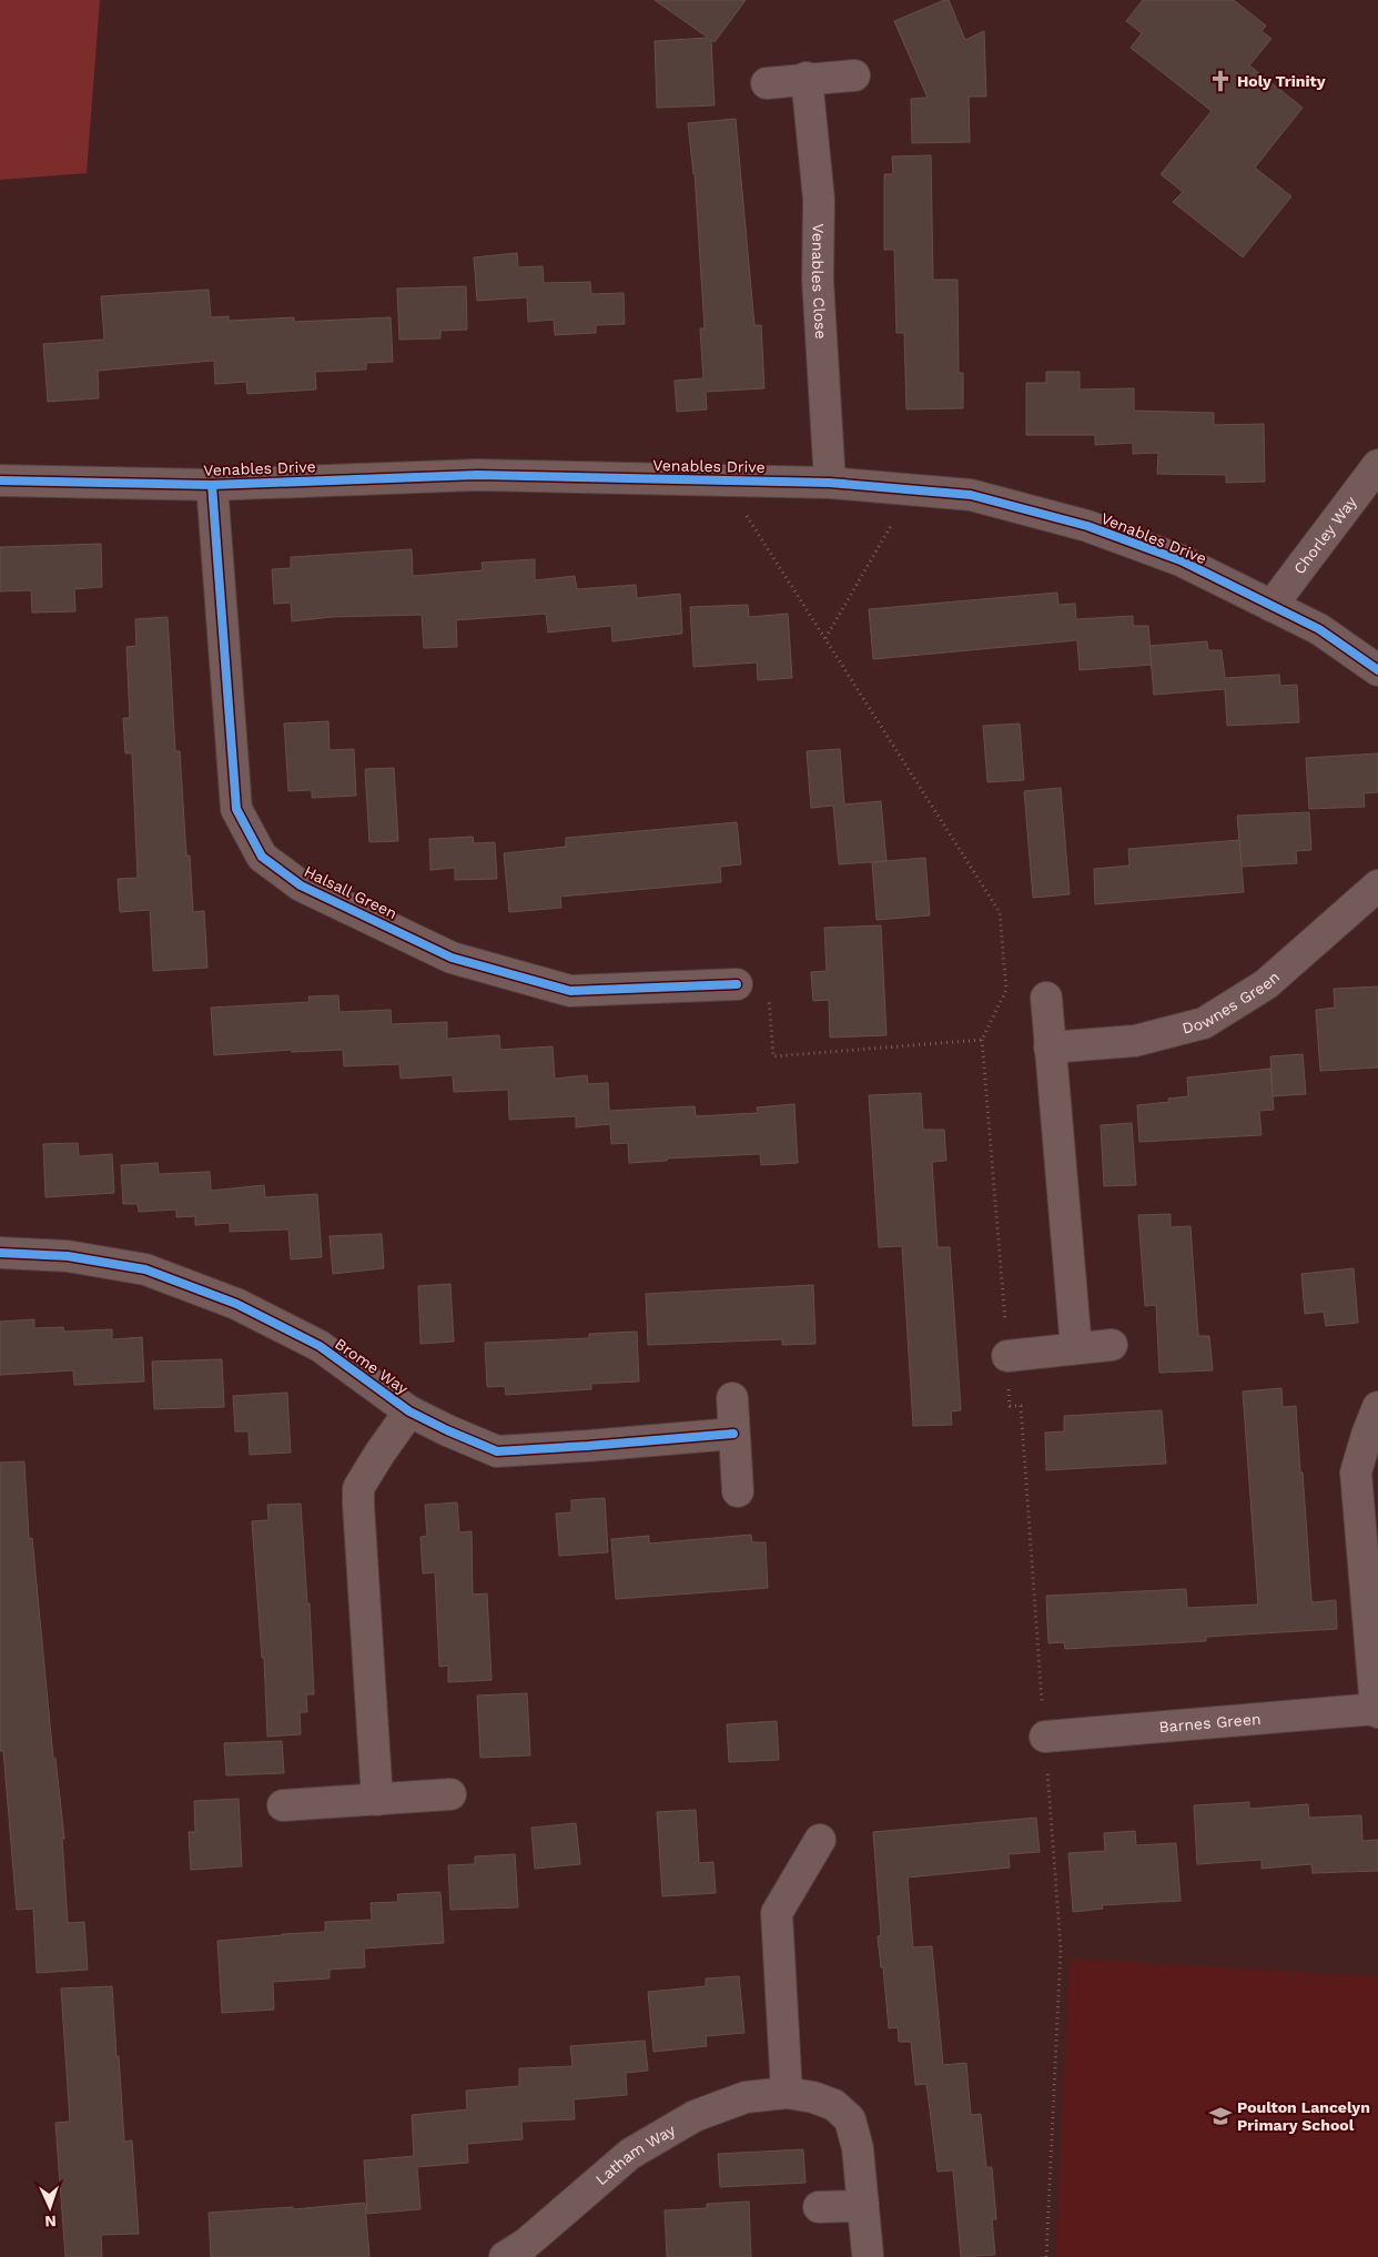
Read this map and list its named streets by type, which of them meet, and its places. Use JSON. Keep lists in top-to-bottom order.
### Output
{
  "streets": {
    "street": [
      "Venables Close",
      "Venables Drive",
      "Chorley Way",
      "Halsall Green",
      "Downes Green",
      "Brome Way",
      "Barnes Green",
      "Latham Way"
    ]
  },
  "crossings": [
    ["Venables Close", "Venables Drive"],
    ["Venables Drive", "Chorley Way"],
    ["Venables Drive", "Halsall Green"]
  ],
  "places": {
    "church": ["Holy Trinity"],
    "school or university": ["Poulton Lancelyn Primary School"]
  },
  "north": "bottom"
}
